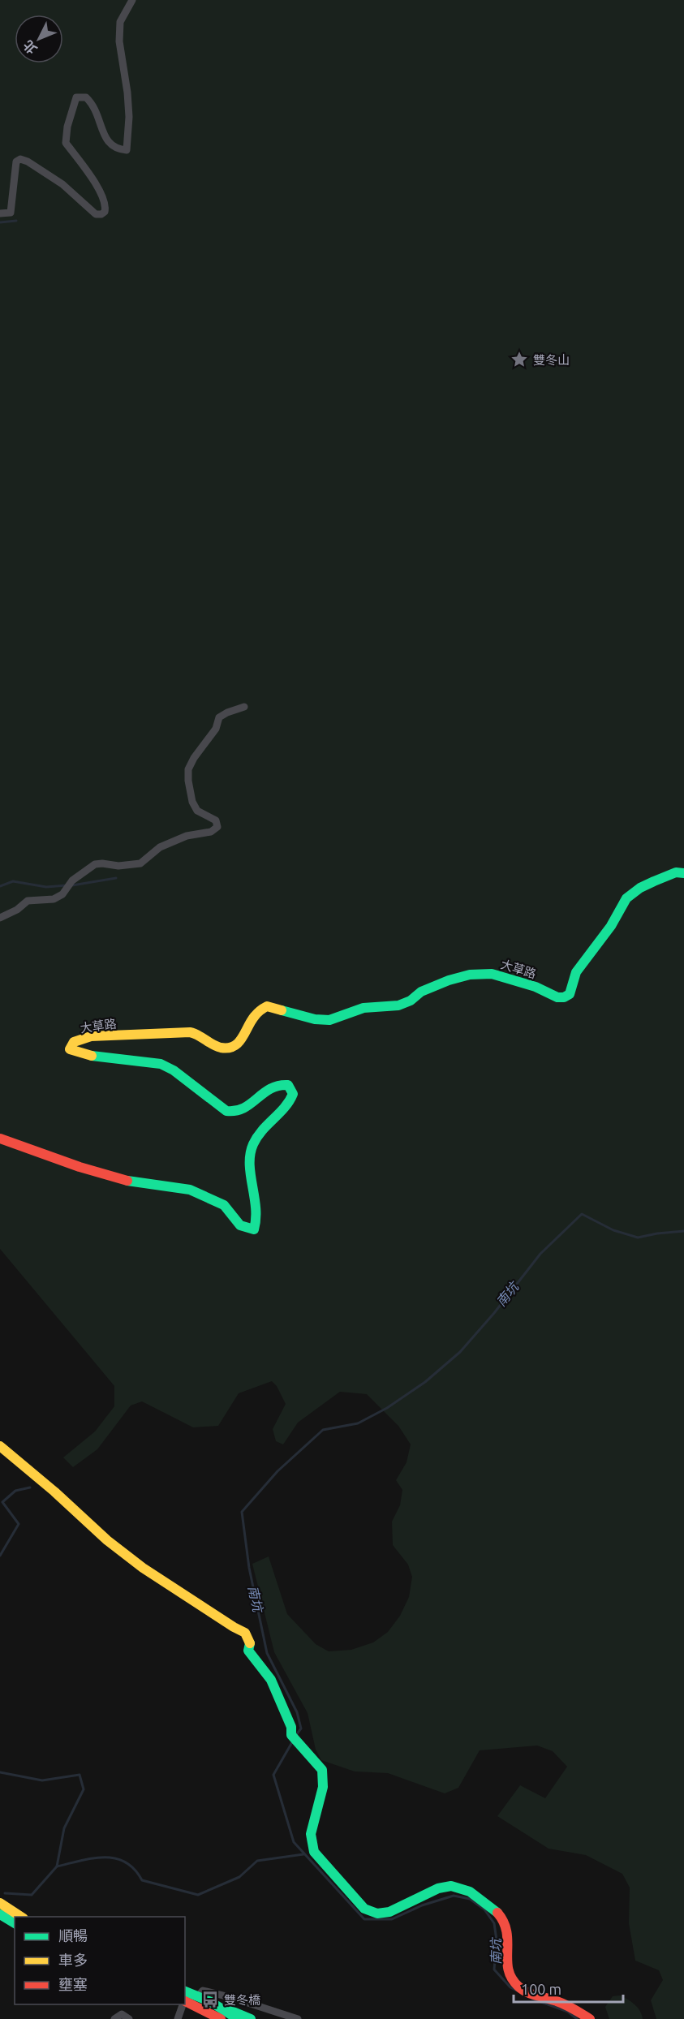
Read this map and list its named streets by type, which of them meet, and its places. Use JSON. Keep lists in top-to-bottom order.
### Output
{
  "streets": {
    "street": ["大草路"]
  },
  "water": ["南坑"],
  "places": {
    "place": ["雙冬山"],
    "bus stop": ["雙冬橋"]
  },
  "legend": ["順暢", "車多", "壅塞"],
  "scale_bar": "100 m",
  "north": "bottom left"
}
